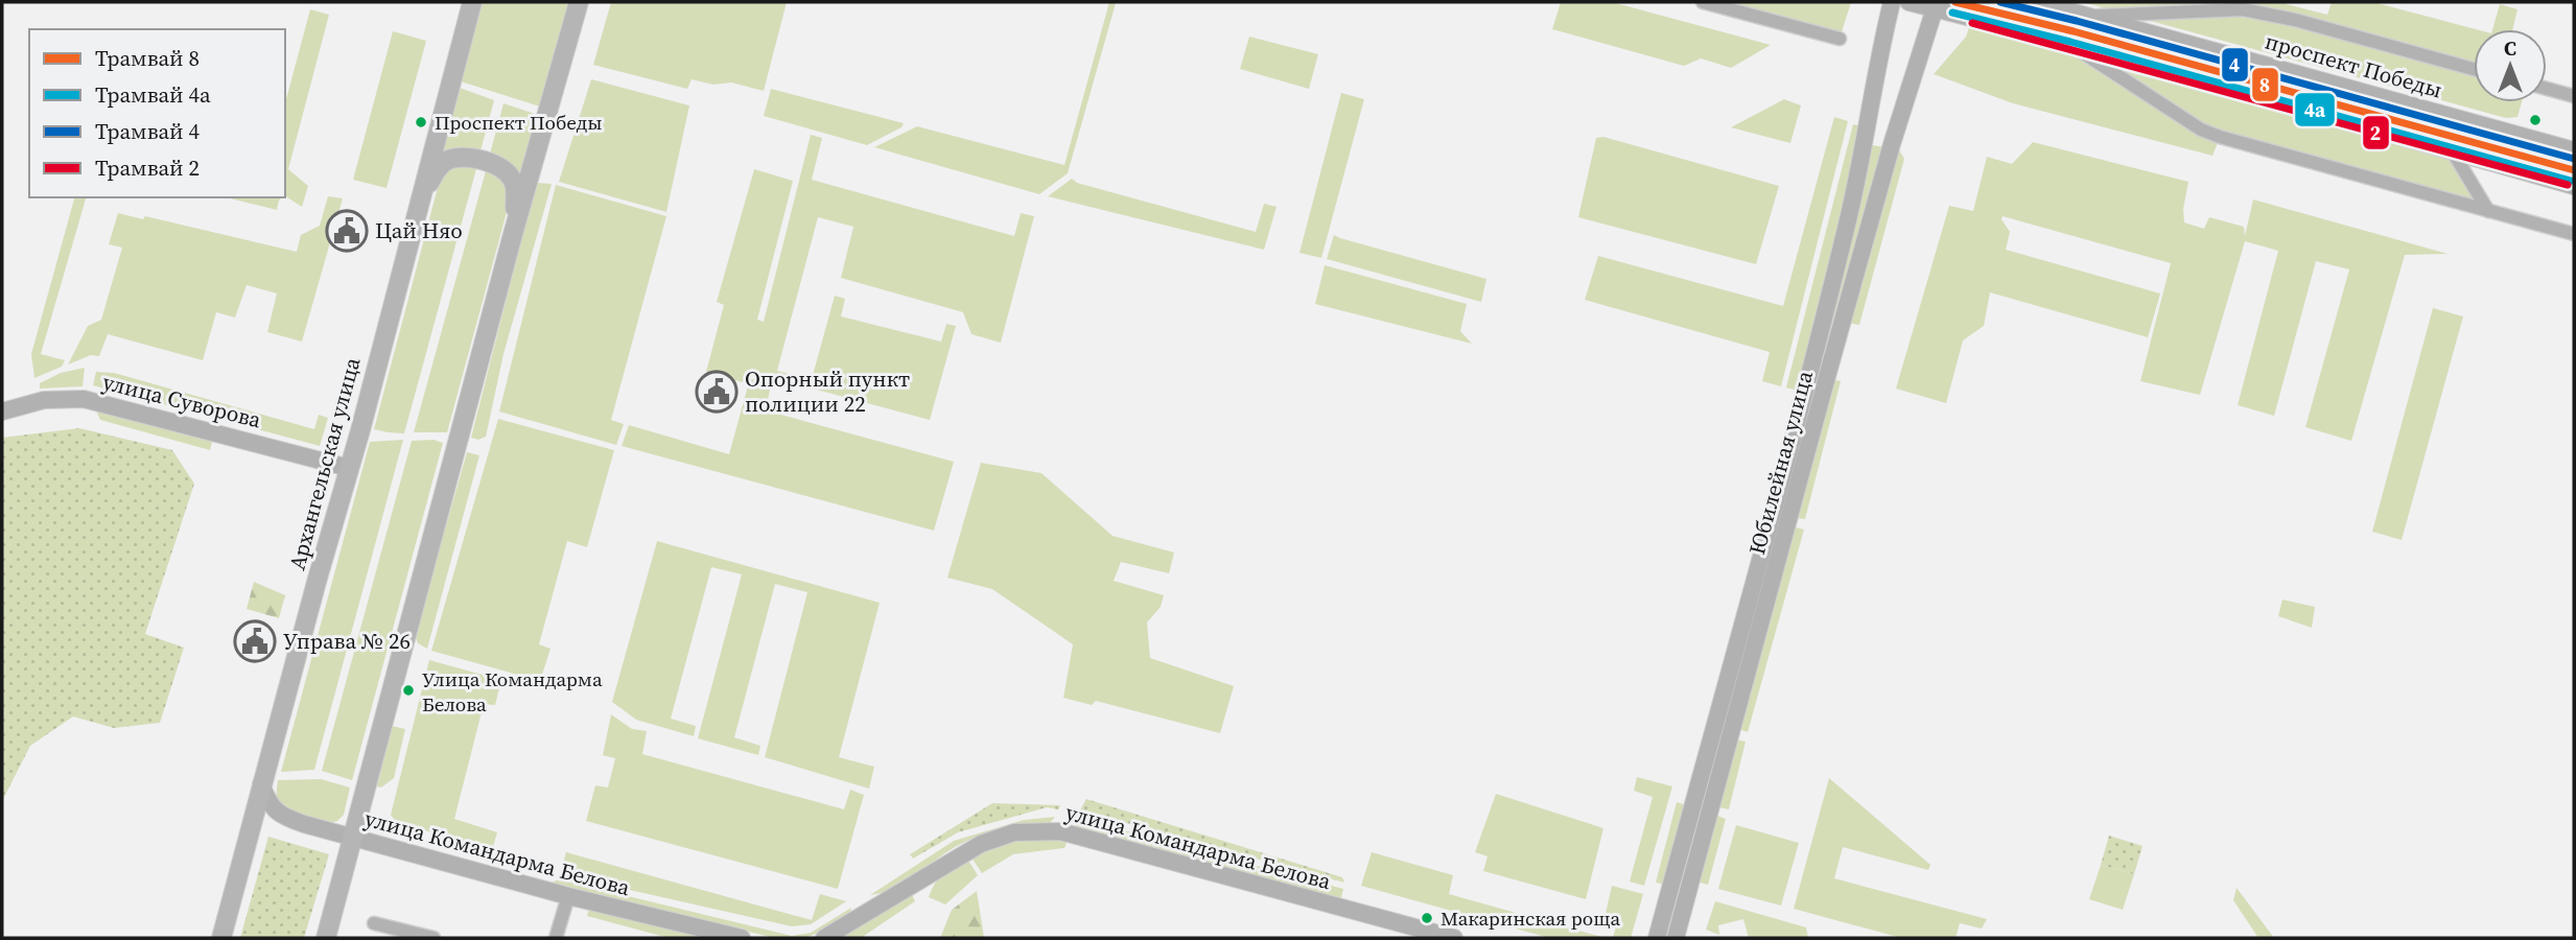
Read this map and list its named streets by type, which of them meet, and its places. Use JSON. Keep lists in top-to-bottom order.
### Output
{
  "streets": {
    "main road": [
      "проспект Победы",
      "улица Суворова",
      "Юбилейная улица",
      "Архангельская улица",
      "улица Командарма Белова"
    ]
  },
  "crossings": [
    ["улица Суворова", "Архангельская улица"],
    ["Архангельская улица", "улица Командарма Белова"]
  ],
  "places": {
    "other": ["Проспект Победы", "Улица Командарма Белова", "Макаринская роща"],
    "public building": ["Цай Няо", "Опорный пункт полиции 22", "Управа № 26"]
  },
  "lines": [
    "tram line 8",
    "tram line 4",
    "tram line 4а",
    "tram line 2"
  ],
  "legend": [
    "Трамвай 8",
    "Трамвай 4а",
    "Трамвай 4",
    "Трамвай 2"
  ],
  "north": "top"
}
